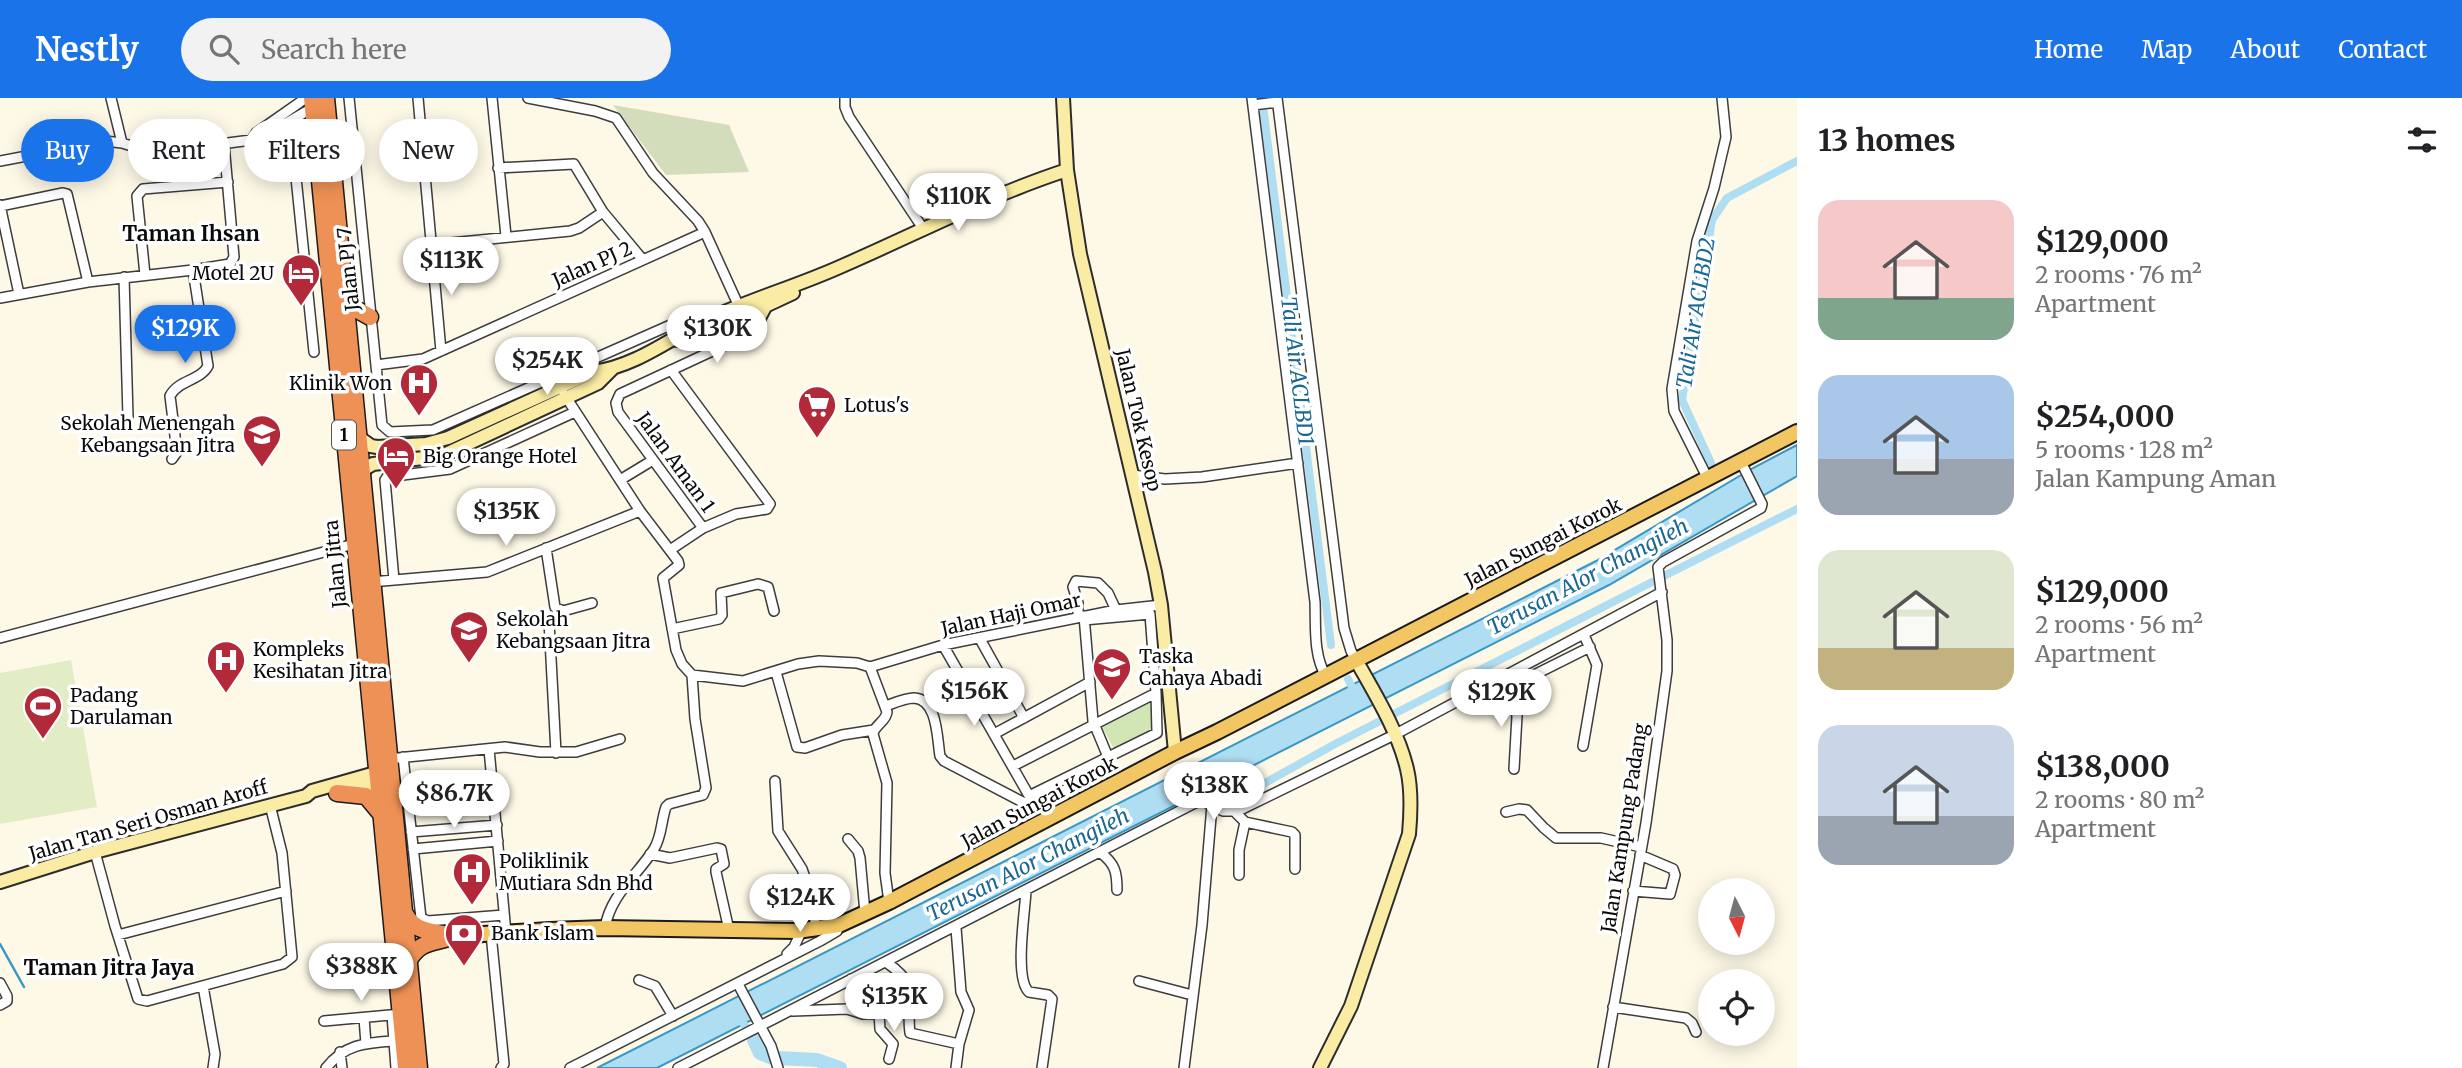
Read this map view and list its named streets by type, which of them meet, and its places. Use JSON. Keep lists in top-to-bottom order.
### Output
{
  "streets": {
    "highway": ["1", "Jalan Jitra"],
    "main road": ["Jalan Sungai Korok"],
    "street": [
      "Jalan PJ 2",
      "Jalan PJ 7",
      "Jalan Tok Kesop",
      "Jalan Aman 1",
      "Jalan Haji Omar",
      "Jalan Tan Seri Osman Aroff",
      "Jalan Kampung Padang"
    ]
  },
  "crossings": [
    ["Jalan PJ 2", "Jalan PJ 7"],
    ["Jalan Tok Kesop", "Jalan Sungai Korok"],
    ["Jalan Tok Kesop", "Jalan Haji Omar"],
    ["Jalan Sungai Korok", "Jalan Jitra"],
    ["Jalan Sungai Korok", "Jalan Kampung Padang"],
    ["Jalan Jitra", "Jalan Tan Seri Osman Aroff"]
  ],
  "districts": ["Taman Ihsan", "Taman Jitra Jaya"],
  "water": ["Tali Air ACLBD2", "Tali Air ACLBD1", "Terusan Alor Changileh"],
  "places": {
    "hotel": ["Motel 2U", "Big Orange Hotel"],
    "hospital": ["Klinik Won", "Kompleks Kesihatan Jitra", "Poliklinik Mutiara Sdn Bhd"],
    "supermarket": ["Lotus's"],
    "school or university": ["Sekolah Menengah Kebangsaan Jitra", "Sekolah Kebangsaan Jitra", "Taska Cahaya Abadi"],
    "sports": ["Padang Darulaman"],
    "bank": ["Bank Islam"]
  },
  "north": "bottom",
  "page": {
    "header": "Nestly",
    "search": "Search here",
    "nav": [
      "Home",
      "Map",
      "About",
      "Contact"
    ],
    "heading": "13 homes",
    "chip": [
      "Buy",
      "Rent",
      "Filters",
      "New"
    ],
    "price": [
      "$110K",
      "$113K",
      "$129K",
      "$130K",
      "$254K",
      "$135K",
      "$156K",
      "$129K",
      "$138K",
      "$86.7K",
      "$124K",
      "$388K",
      "$135K"
    ],
    "list": [
      {
        "name": "$129,000",
        "note": "2 rooms · 76 m² · Apartment"
      },
      {
        "name": "$254,000",
        "note": "5 rooms · 128 m² · Jalan Kampung Aman"
      },
      {
        "name": "$129,000",
        "note": "2 rooms · 56 m² · Apartment"
      },
      {
        "name": "$138,000",
        "note": "2 rooms · 80 m² · Apartment"
      }
    ]
  }
}
